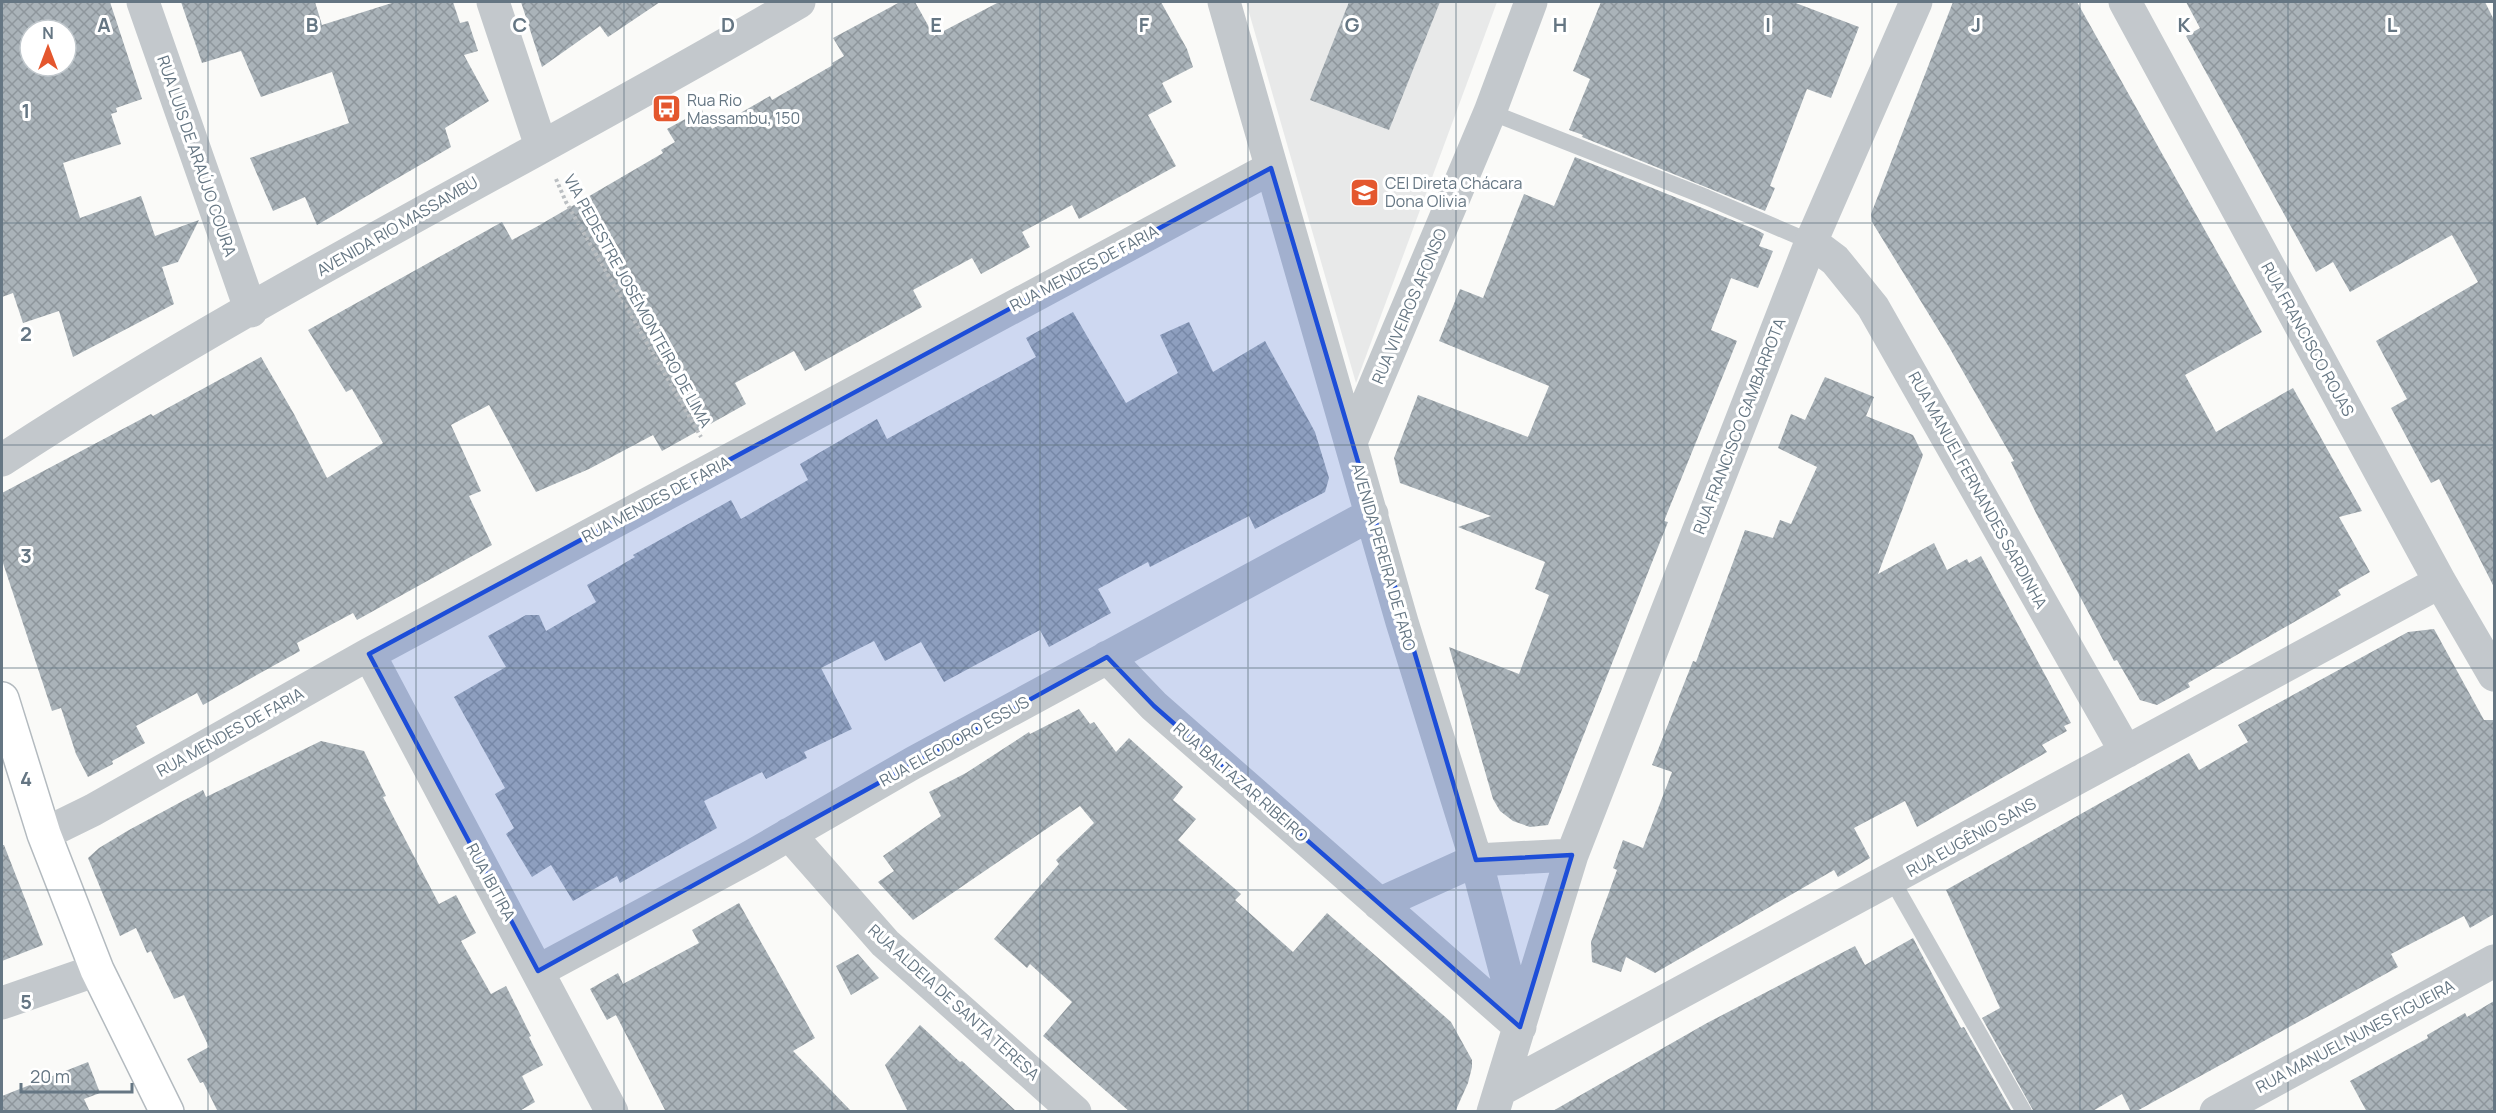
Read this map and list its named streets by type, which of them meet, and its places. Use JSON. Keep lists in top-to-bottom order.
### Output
{
  "streets": {
    "street": [
      "RUA LUIS DE ARAÚJO COURA",
      "AVENIDA RIO MASSAMBU",
      "RUA MENDES DE FARIA",
      "RUA VIVEIROS AFONSO",
      "RUA FRANCISCO ROJAS",
      "RUA FRANCISCO GAMBARROTA",
      "RUA MANUEL FERNANDES SARDINHA",
      "AVENIDA PEREIRA DE FARO",
      "RUA ELEODORO ESSUS",
      "RUA BALTAZAR RIBEIRO",
      "RUA EUGÊNIO SANS",
      "RUA IBITIRA",
      "RUA ALDEIA DE SANTA TERESA",
      "RUA MANUEL NUNES FIGUEIRA"
    ],
    "path": ["VIA PEDESTRE JOSÉMONTEIRO DE LIMA"]
  },
  "crossings": [
    ["RUA LUIS DE ARAÚJO COURA", "AVENIDA RIO MASSAMBU"],
    ["AVENIDA RIO MASSAMBU", "VIA PEDESTRE JOSÉMONTEIRO DE LIMA"],
    ["RUA MENDES DE FARIA", "VIA PEDESTRE JOSÉMONTEIRO DE LIMA"],
    ["RUA MENDES DE FARIA", "AVENIDA PEREIRA DE FARO"],
    ["RUA MENDES DE FARIA", "RUA IBITIRA"],
    ["RUA VIVEIROS AFONSO", "AVENIDA PEREIRA DE FARO"],
    ["RUA FRANCISCO ROJAS", "RUA EUGÊNIO SANS"],
    ["RUA FRANCISCO GAMBARROTA", "RUA MANUEL FERNANDES SARDINHA"],
    ["RUA FRANCISCO GAMBARROTA", "AVENIDA PEREIRA DE FARO"],
    ["RUA FRANCISCO GAMBARROTA", "RUA BALTAZAR RIBEIRO"],
    ["RUA MANUEL FERNANDES SARDINHA", "RUA EUGÊNIO SANS"],
    ["AVENIDA PEREIRA DE FARO", "RUA ELEODORO ESSUS"],
    ["AVENIDA PEREIRA DE FARO", "RUA BALTAZAR RIBEIRO"],
    ["RUA ELEODORO ESSUS", "RUA BALTAZAR RIBEIRO"],
    ["RUA ELEODORO ESSUS", "RUA IBITIRA"],
    ["RUA ELEODORO ESSUS", "RUA ALDEIA DE SANTA TERESA"]
  ],
  "places": {
    "bus stop": ["Rua Rio Massambu, 150"],
    "school or university": ["CEI Direta Chácara Dona Olivia"]
  },
  "scale_bar": "20 m",
  "north": "top",
  "grid": {
    "columns": [
      "A",
      "B",
      "C",
      "D",
      "E",
      "F",
      "G",
      "H",
      "I",
      "J",
      "K",
      "L"
    ],
    "rows": [
      "1",
      "2",
      "3",
      "4",
      "5"
    ]
  }
}
